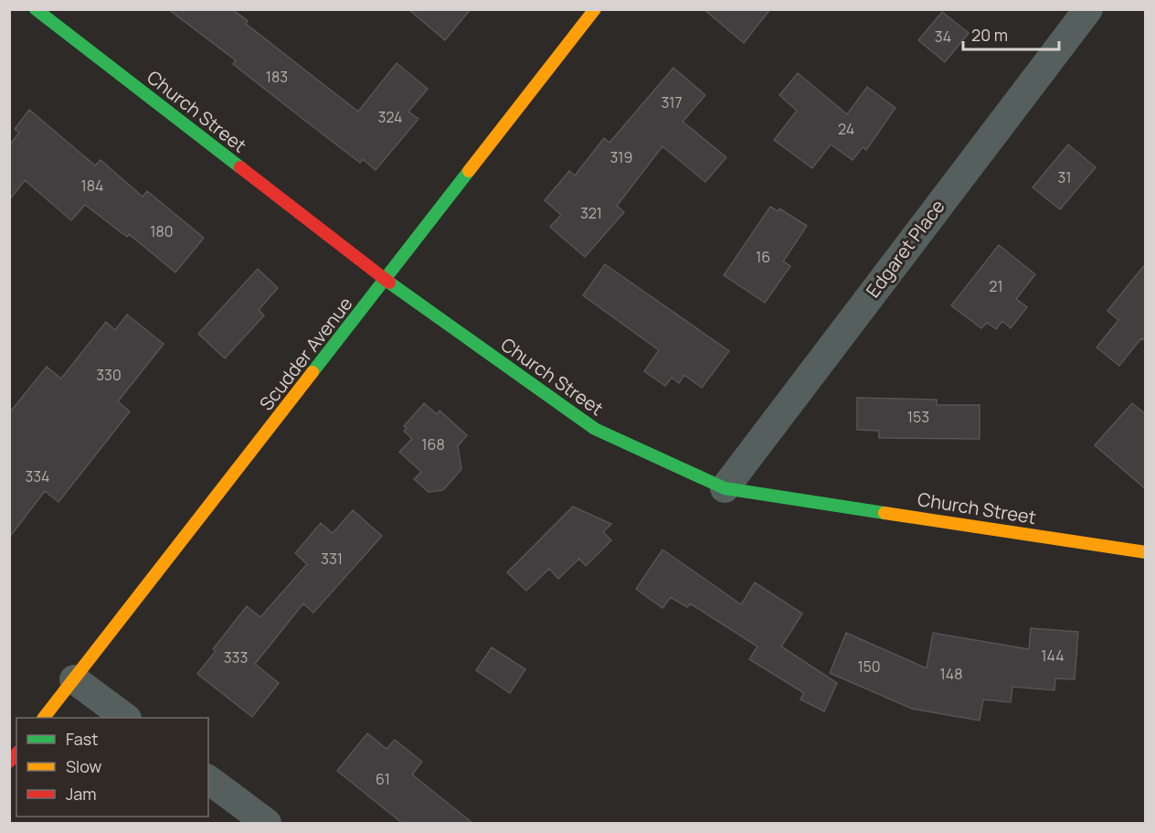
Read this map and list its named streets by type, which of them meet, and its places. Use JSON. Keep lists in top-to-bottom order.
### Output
{
  "streets": {
    "street": ["Church Street", "Edgaret Place", "Scudder Avenue"]
  },
  "crossings": [
    ["Church Street", "Edgaret Place"],
    ["Church Street", "Scudder Avenue"]
  ],
  "house_numbers": [
    "34",
    "183",
    "317",
    "324",
    "24",
    "319",
    "31",
    "184",
    "321",
    "180",
    "16",
    "21",
    "330",
    "153",
    "168",
    "334",
    "331",
    "144",
    "333",
    "150",
    "148",
    "61"
  ],
  "legend": ["Fast", "Slow", "Jam"],
  "scale_bar": "20 m"
}
